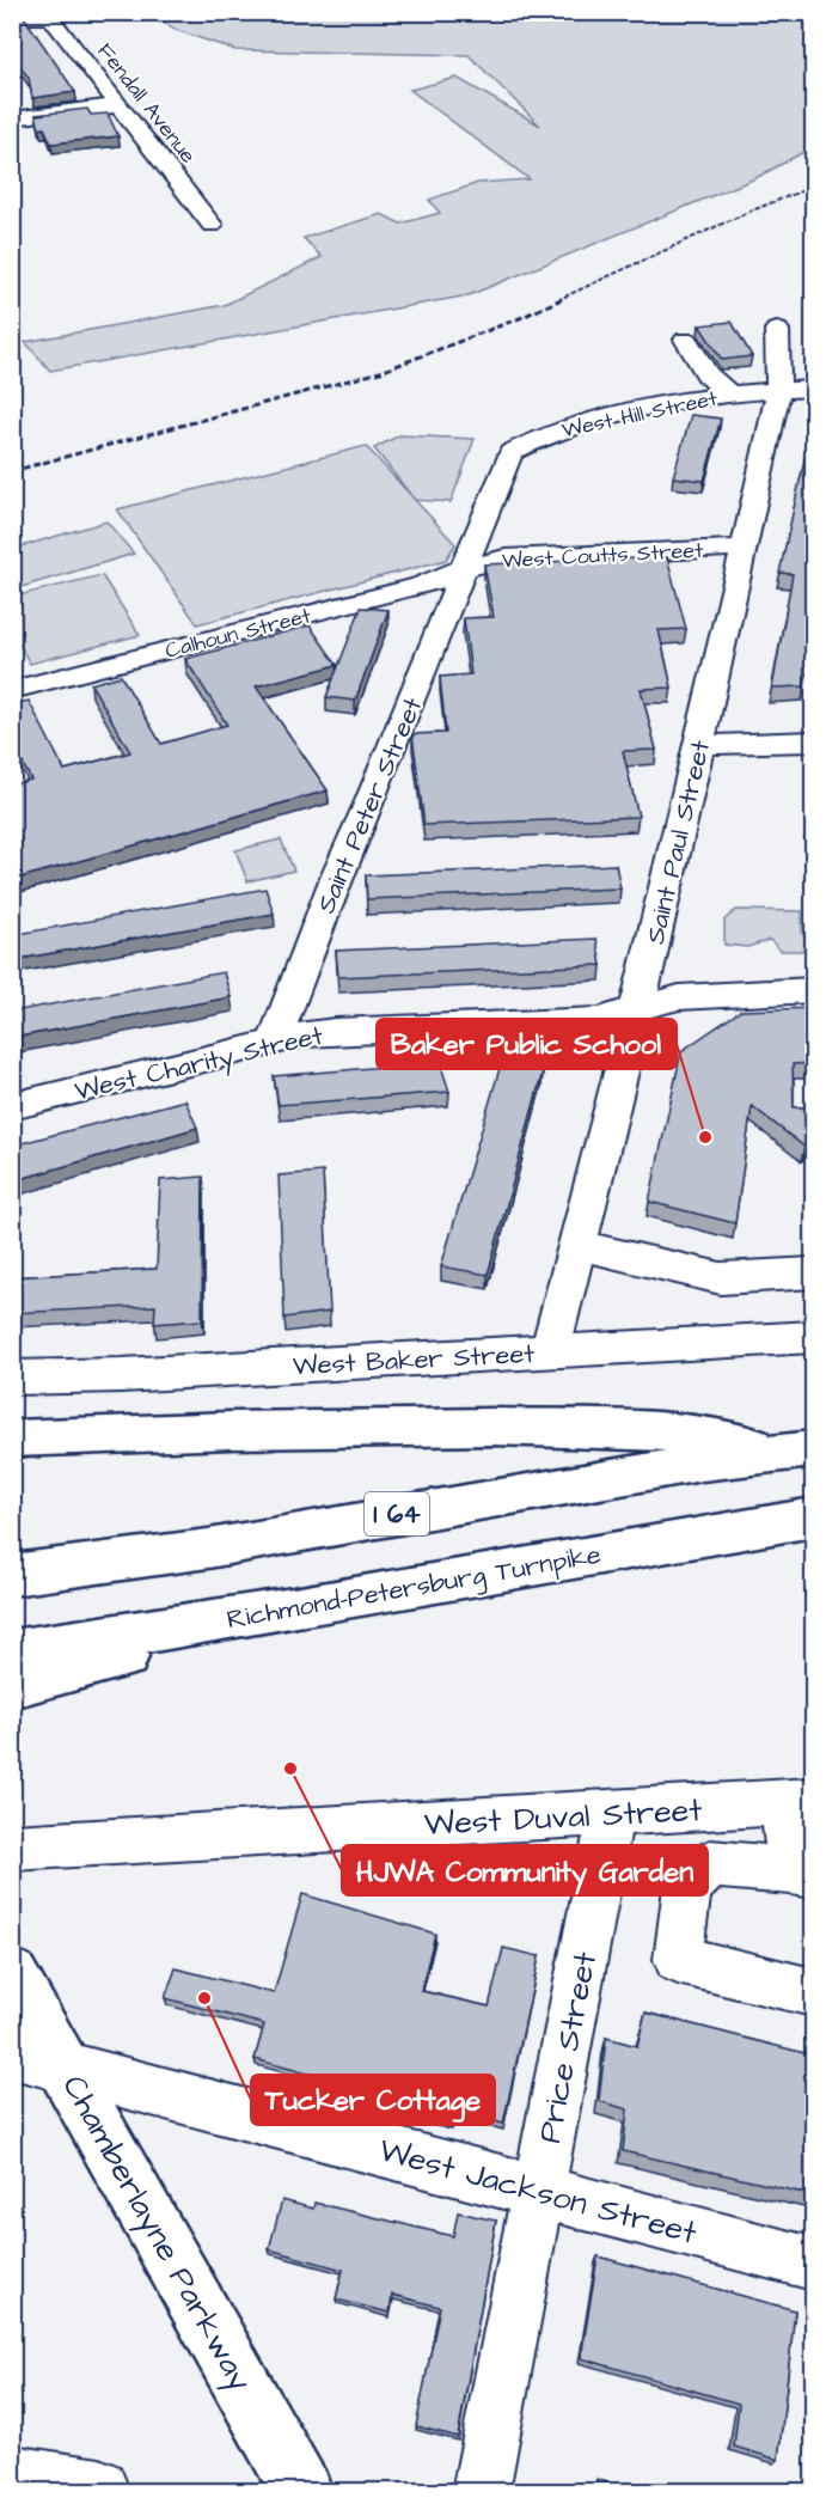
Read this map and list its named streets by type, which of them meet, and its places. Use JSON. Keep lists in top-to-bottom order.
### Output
{
  "streets": {
    "main road": ["I 64", "Richmond-Petersburg Turnpike", "Chamberlayne Parkway"],
    "street": [
      "Fendall Avenue",
      "West Hill Street",
      "West Coutts Street",
      "Calhoun Street",
      "Saint Peter Street",
      "Saint Paul Street",
      "West Charity Street",
      "West Baker Street",
      "West Duval Street",
      "Price Street",
      "West Jackson Street"
    ]
  },
  "crossings": [
    ["West Hill Street", "West Coutts Street"],
    ["West Hill Street", "Calhoun Street"],
    ["West Hill Street", "Saint Peter Street"],
    ["West Hill Street", "Saint Paul Street"],
    ["West Coutts Street", "Calhoun Street"],
    ["West Coutts Street", "Saint Peter Street"],
    ["West Coutts Street", "Saint Paul Street"],
    ["Calhoun Street", "Saint Peter Street"],
    ["Saint Peter Street", "West Charity Street"],
    ["Saint Paul Street", "West Charity Street"],
    ["Saint Paul Street", "West Baker Street"],
    ["West Duval Street", "Price Street"],
    ["Price Street", "West Jackson Street"],
    ["West Jackson Street", "Chamberlayne Parkway"]
  ],
  "places": ["Baker Public School", "HJWA Community Garden", "Tucker Cottage"]
}
